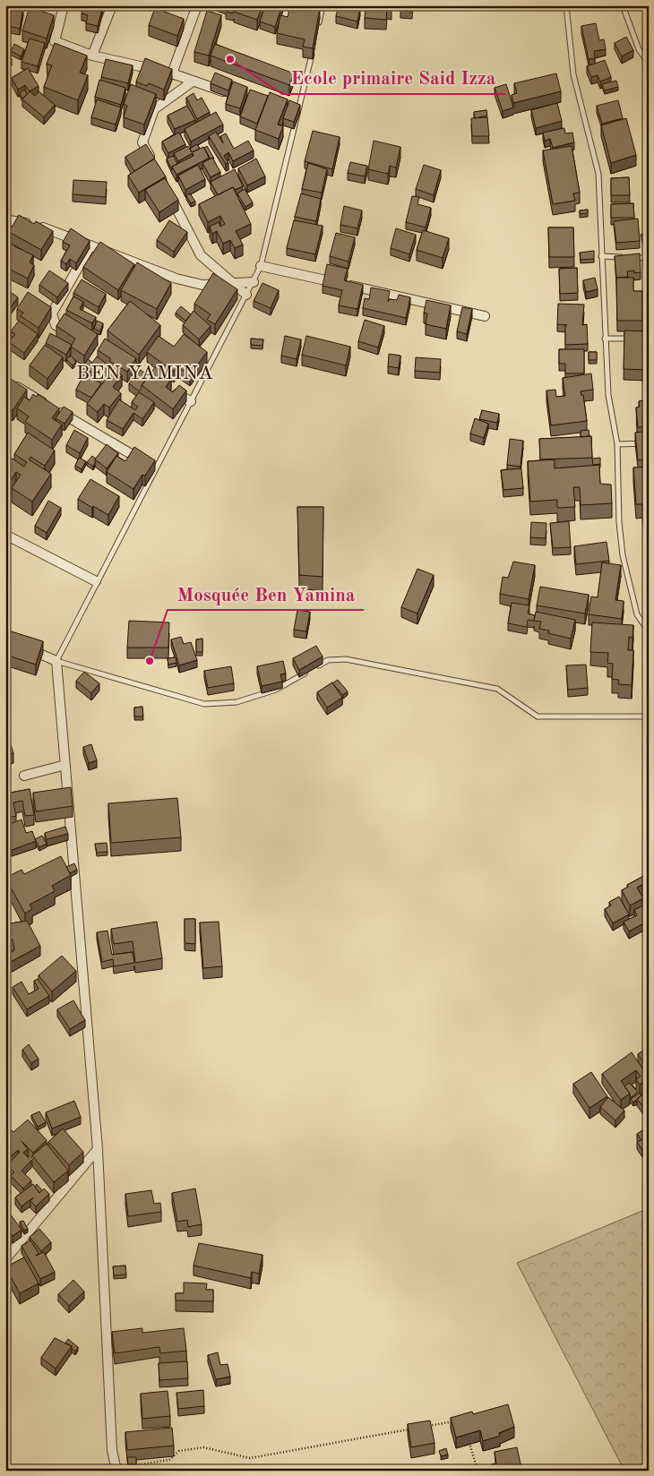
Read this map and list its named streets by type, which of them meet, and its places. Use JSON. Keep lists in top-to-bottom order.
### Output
{
  "districts": ["BEN YAMINA"],
  "places": ["Ecole primaire Said Izza", "Mosquée Ben Yamina"]
}
